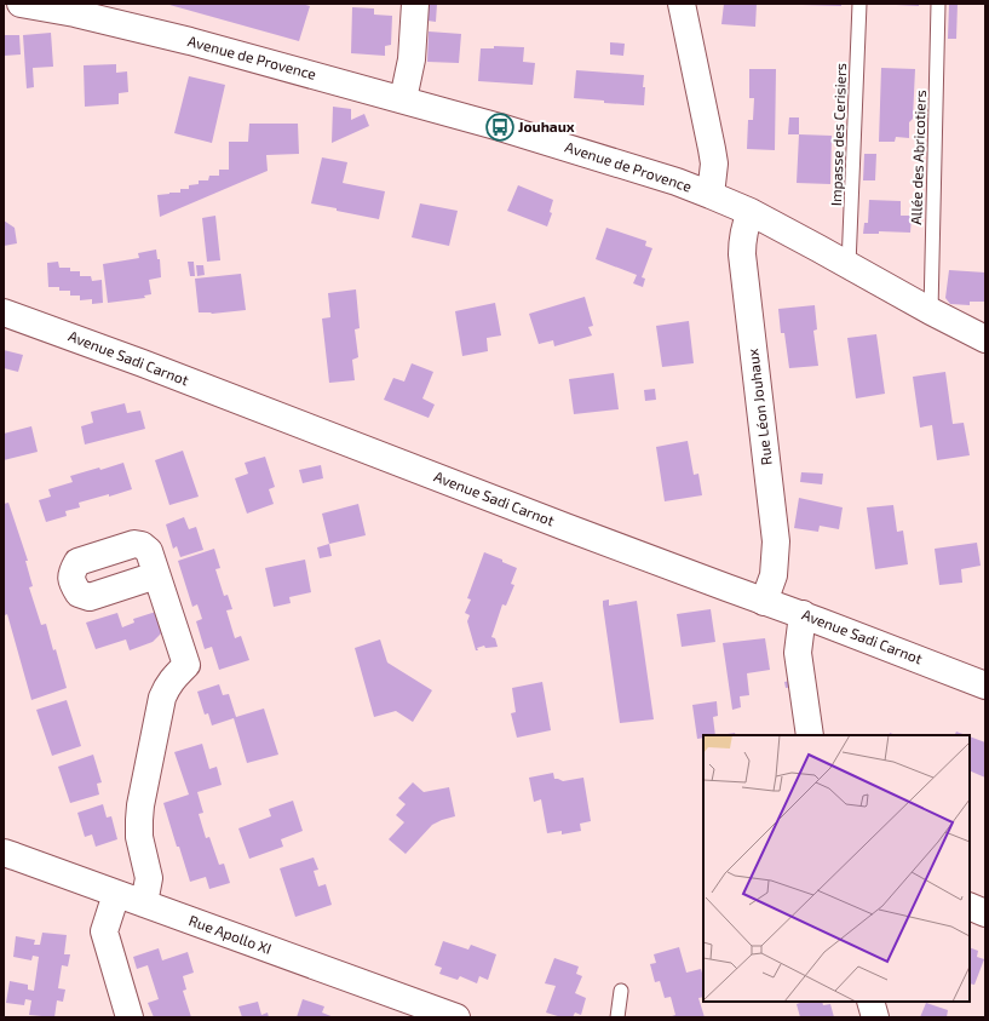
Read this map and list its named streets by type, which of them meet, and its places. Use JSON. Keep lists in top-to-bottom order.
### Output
{
  "streets": {
    "street": [
      "Avenue de Provence",
      "Avenue Sadi Carnot",
      "Rue Léon Jouhaux",
      "Rue Apollo XI"
    ],
    "lane": ["Impasse des Cerisiers", "Allée des Abricotiers"]
  },
  "crossings": [
    ["Avenue de Provence", "Impasse des Cerisiers"],
    ["Avenue de Provence", "Allée des Abricotiers"],
    ["Avenue de Provence", "Rue Léon Jouhaux"],
    ["Avenue Sadi Carnot", "Rue Léon Jouhaux"]
  ],
  "places": {
    "bus stop": ["Jouhaux"]
  }
}
